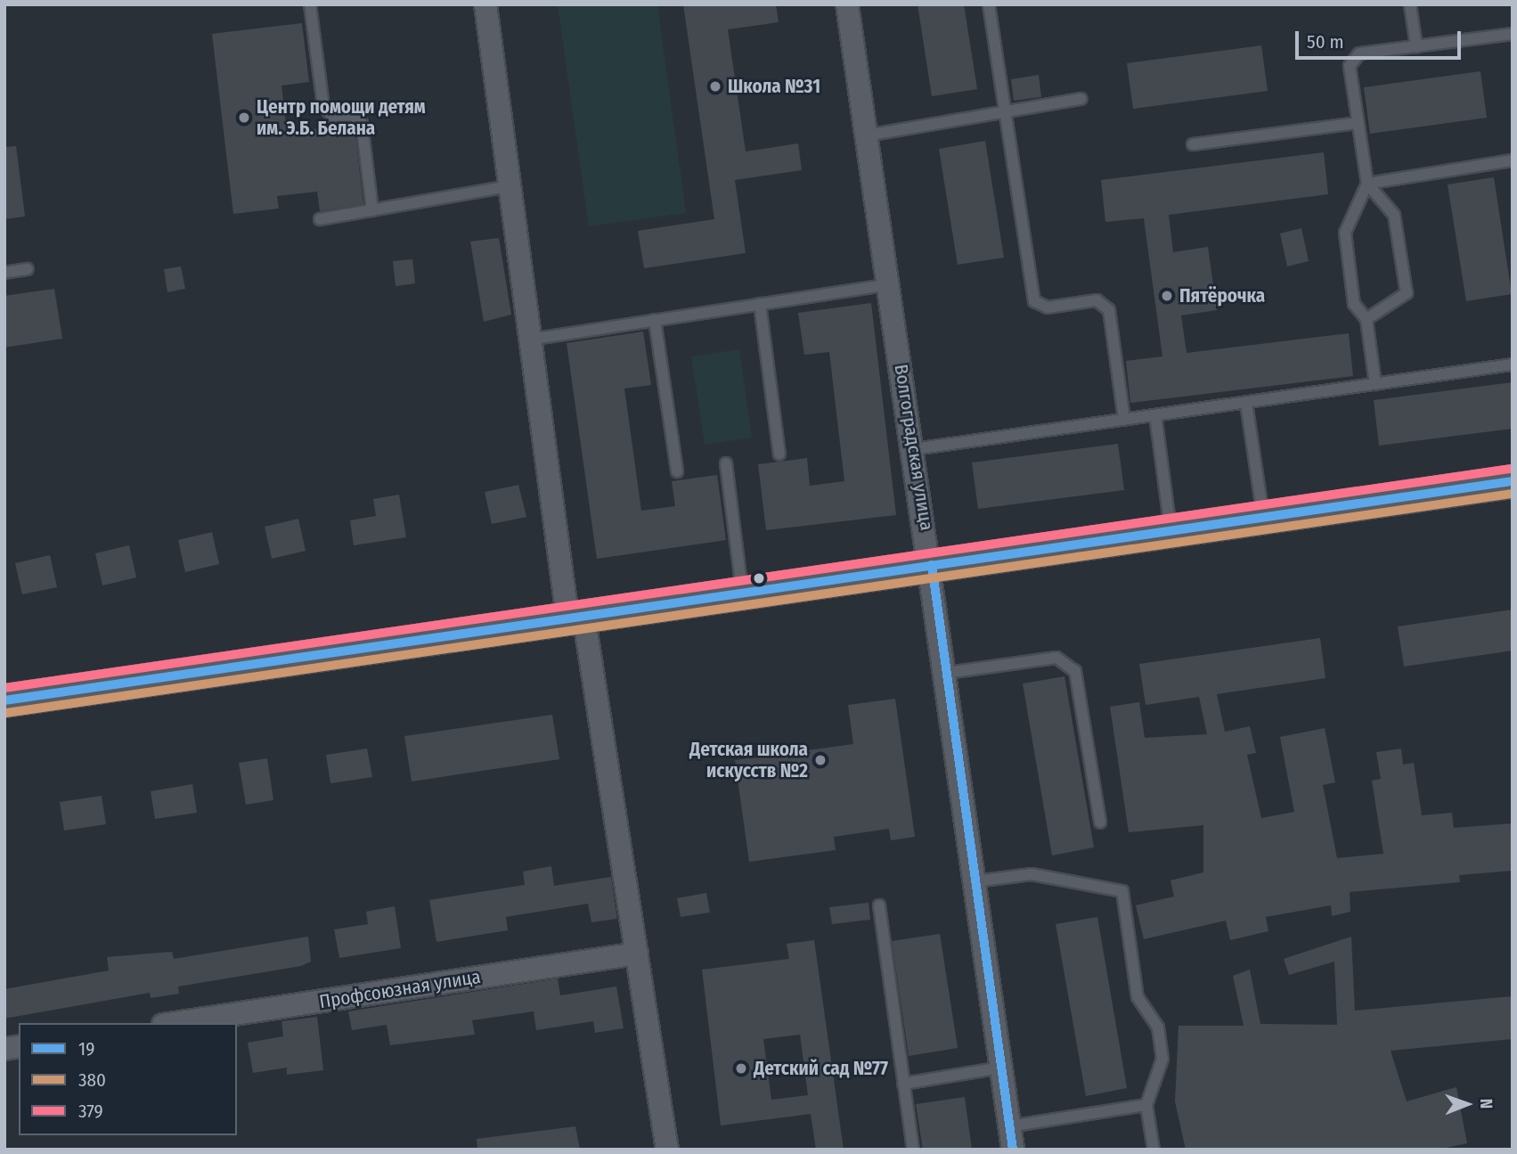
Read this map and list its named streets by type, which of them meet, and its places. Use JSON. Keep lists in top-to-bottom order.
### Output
{
  "streets": {
    "street": ["Волгоградская улица", "Профсоюзная улица"]
  },
  "places": [
    "Школа №31",
    "Центр помощи детям им. Э.Б. Белана",
    "Пятёрочка",
    "Детская школа искусств №2",
    "Детский сад №77"
  ],
  "lines": ["transit line 379", "transit line 19", "transit line 380"],
  "legend": ["19", "380", "379"],
  "scale_bar": "50 m",
  "north": "right"
}
